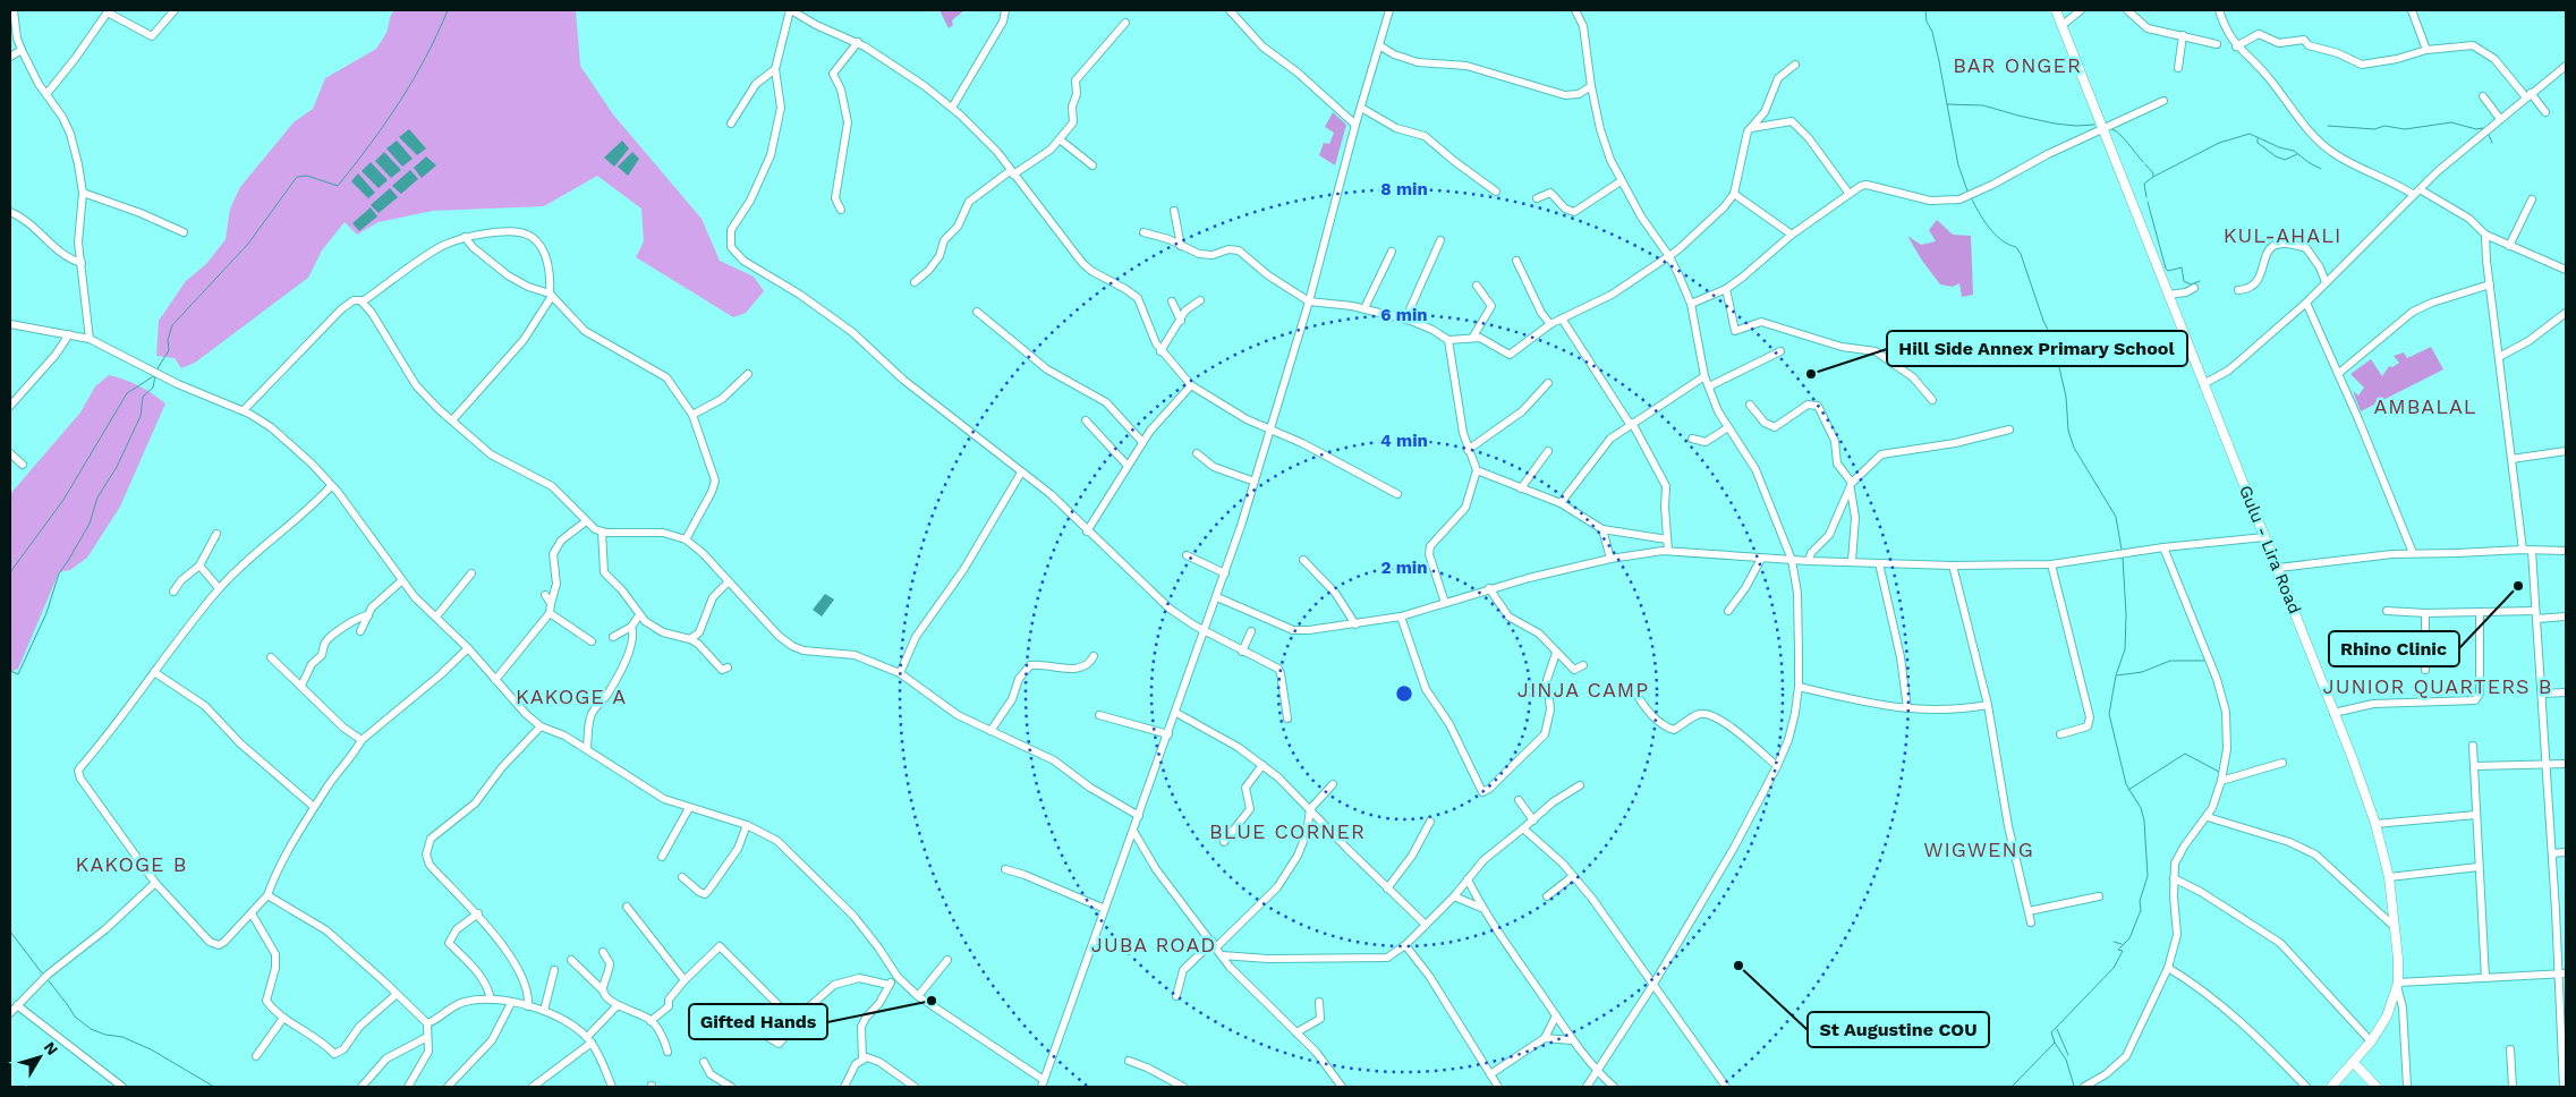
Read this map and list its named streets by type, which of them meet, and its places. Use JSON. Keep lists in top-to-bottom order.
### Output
{
  "streets": {
    "main road": ["Gulu - Lira Road"]
  },
  "districts": [
    "BAR ONGER",
    "KUL-AHALI",
    "AMBALAL",
    "JUNIOR QUARTERS B",
    "JINJA CAMP",
    "KAKOGE A",
    "BLUE CORNER",
    "WIGWENG",
    "KAKOGE B",
    "JUBA ROAD"
  ],
  "places": [
    "Hill Side Annex Primary School",
    "Rhino Clinic",
    "St Augustine COU",
    "Gifted Hands"
  ],
  "north": "top right",
  "rings": [
    "8 min",
    "6 min",
    "4 min",
    "2 min"
  ]
}
